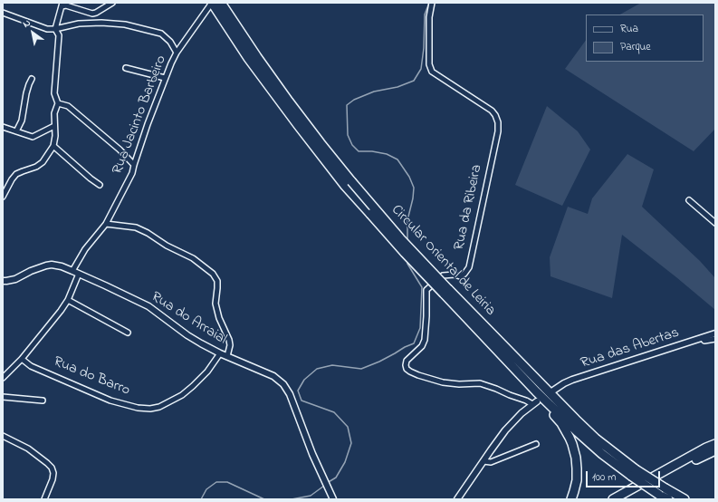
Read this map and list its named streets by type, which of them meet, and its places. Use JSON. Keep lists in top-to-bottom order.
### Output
{
  "streets": {
    "highway": ["Circular Oriental de Leiria"],
    "street": [
      "Rua Jacinto Barbeiro",
      "Rua da Ribeira",
      "Rua do Arraial",
      "Rua das Abertas",
      "Rua do Barro"
    ]
  },
  "crossings": [
    ["Rua Jacinto Barbeiro", "Rua do Arraial"],
    ["Rua do Arraial", "Rua do Barro"]
  ],
  "legend": ["Rua", "Parque"],
  "scale_bar": "100 m",
  "north": "top left"
}
